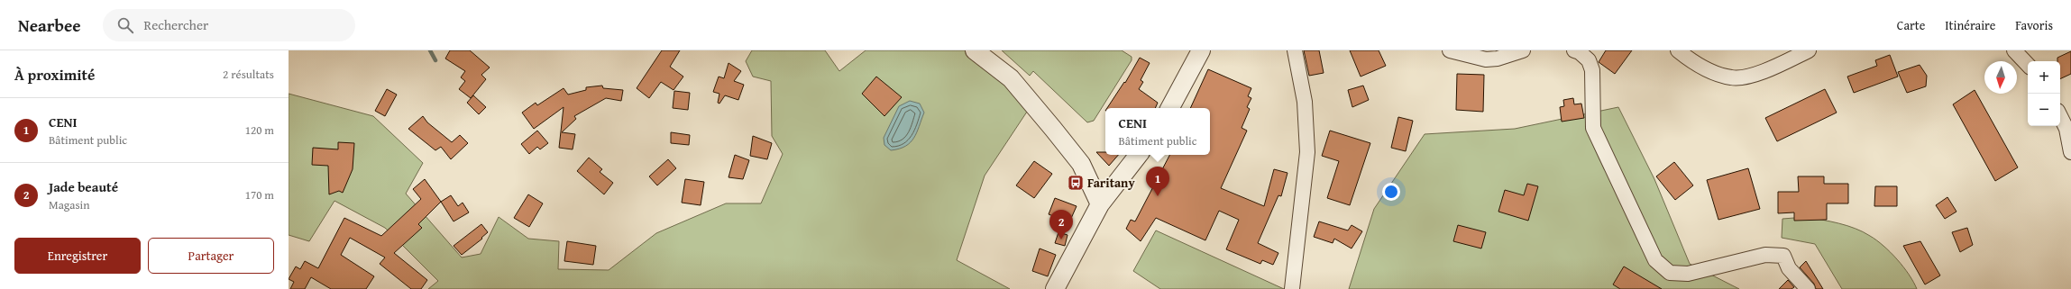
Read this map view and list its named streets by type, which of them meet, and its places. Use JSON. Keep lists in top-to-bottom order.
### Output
{
  "places": {
    "bus stop": ["Faritany"]
  },
  "north": "bottom",
  "page": {
    "header": "Nearbee",
    "search": "Rechercher",
    "nav": ["Carte", "Itinéraire", "Favoris"],
    "heading": ["À proximité", "2 résultats"],
    "map_buttons": ["+", "−"],
    "list": [
      {
        "mark": "1",
        "name": "CENI",
        "note": "Bâtiment public",
        "value": "120 m"
      },
      {
        "mark": "2",
        "name": "Jade beauté",
        "note": "Magasin",
        "value": "170 m"
      }
    ],
    "popup": ["CENI", "Bâtiment public"],
    "pins": ["1", "2"],
    "buttons": ["Enregistrer", "Partager"]
  }
}
